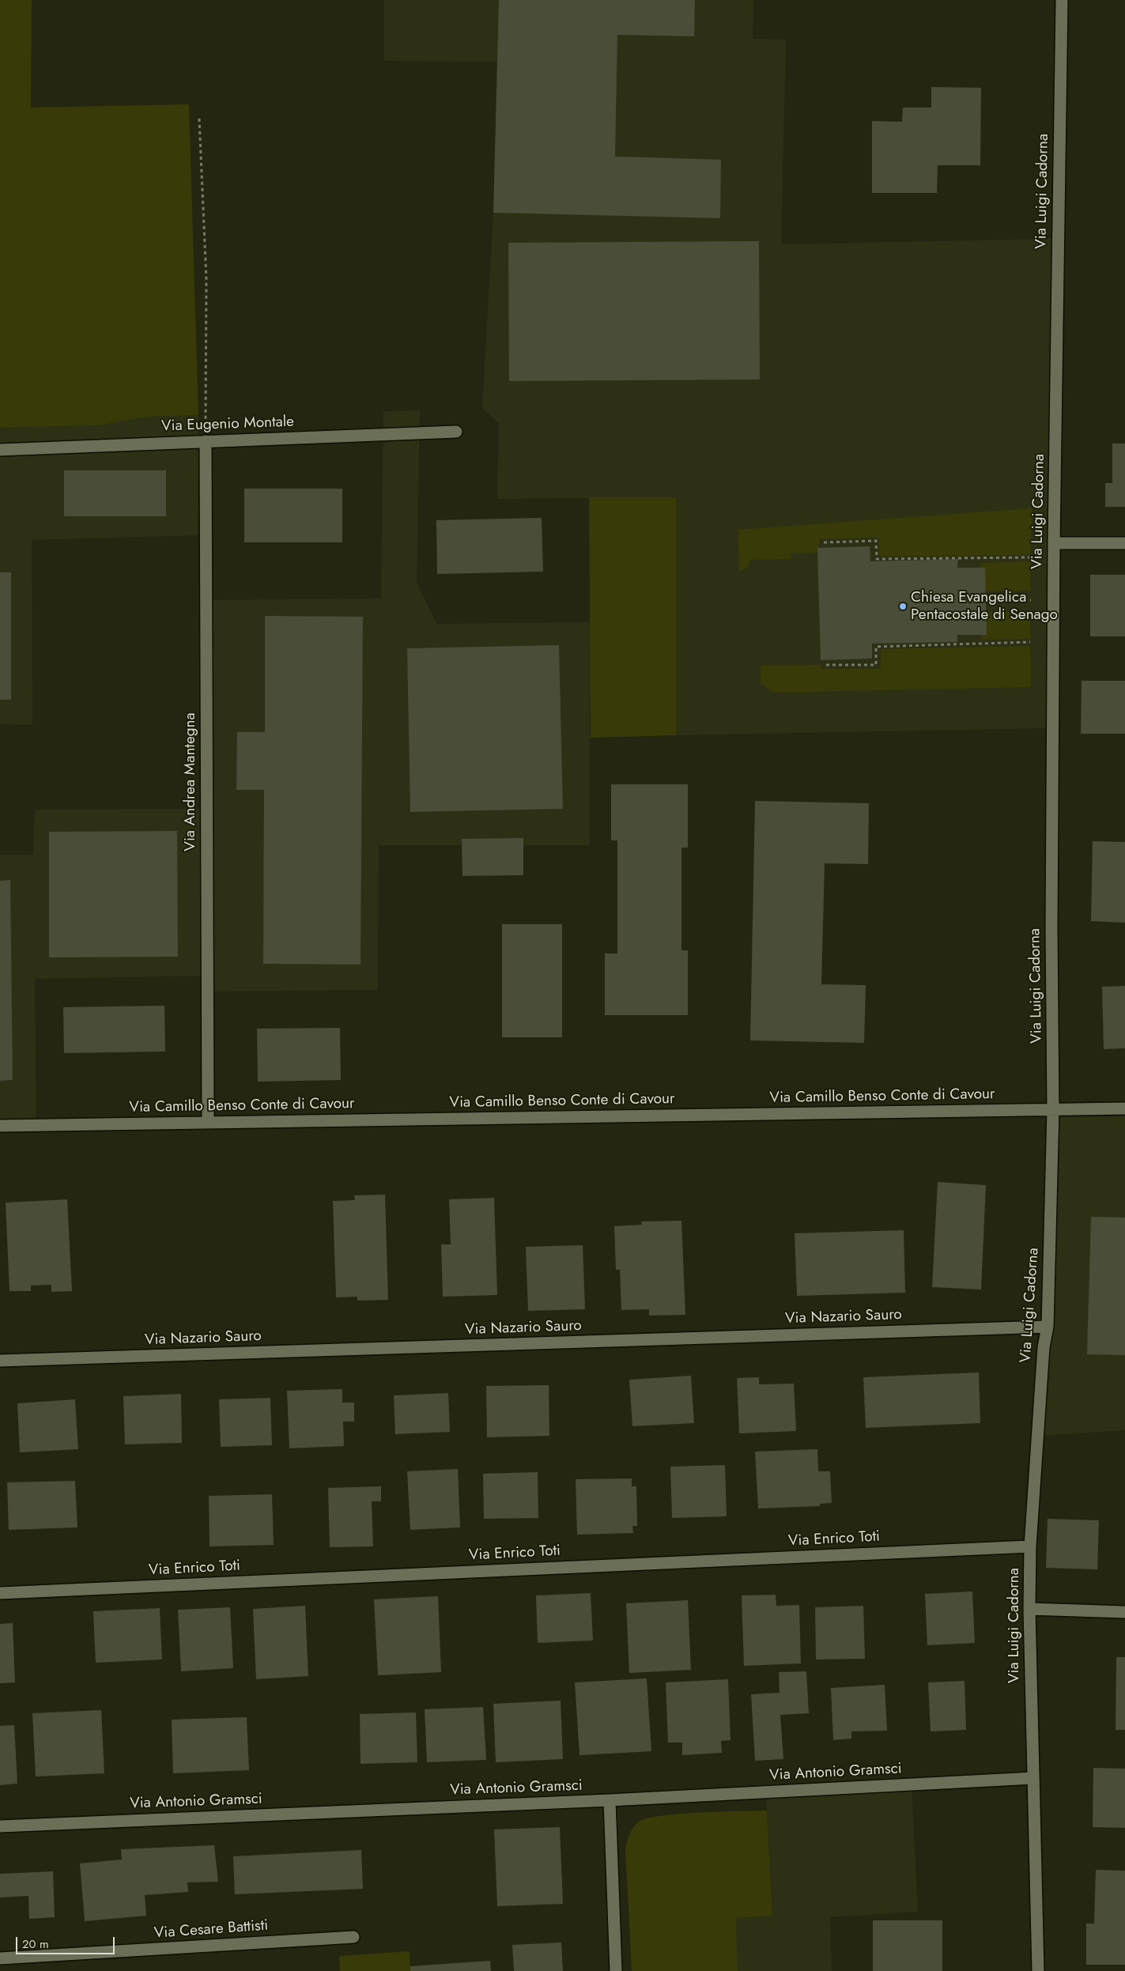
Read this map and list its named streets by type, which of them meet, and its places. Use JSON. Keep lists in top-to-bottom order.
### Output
{
  "streets": {
    "street": [
      "Via Luigi Cadorna",
      "Via Eugenio Montale",
      "Via Andrea Mantegna",
      "Via Camillo Benso Conte di Cavour",
      "Via Nazario Sauro",
      "Via Enrico Toti",
      "Via Antonio Gramsci",
      "Via Cesare Battisti"
    ]
  },
  "crossings": [
    ["Via Luigi Cadorna", "Via Camillo Benso Conte di Cavour"],
    ["Via Luigi Cadorna", "Via Nazario Sauro"],
    ["Via Luigi Cadorna", "Via Enrico Toti"],
    ["Via Luigi Cadorna", "Via Antonio Gramsci"],
    ["Via Eugenio Montale", "Via Andrea Mantegna"],
    ["Via Andrea Mantegna", "Via Camillo Benso Conte di Cavour"]
  ],
  "places": ["Chiesa Evangelica Pentacostale di Senago"],
  "scale_bar": "20 m"
}
